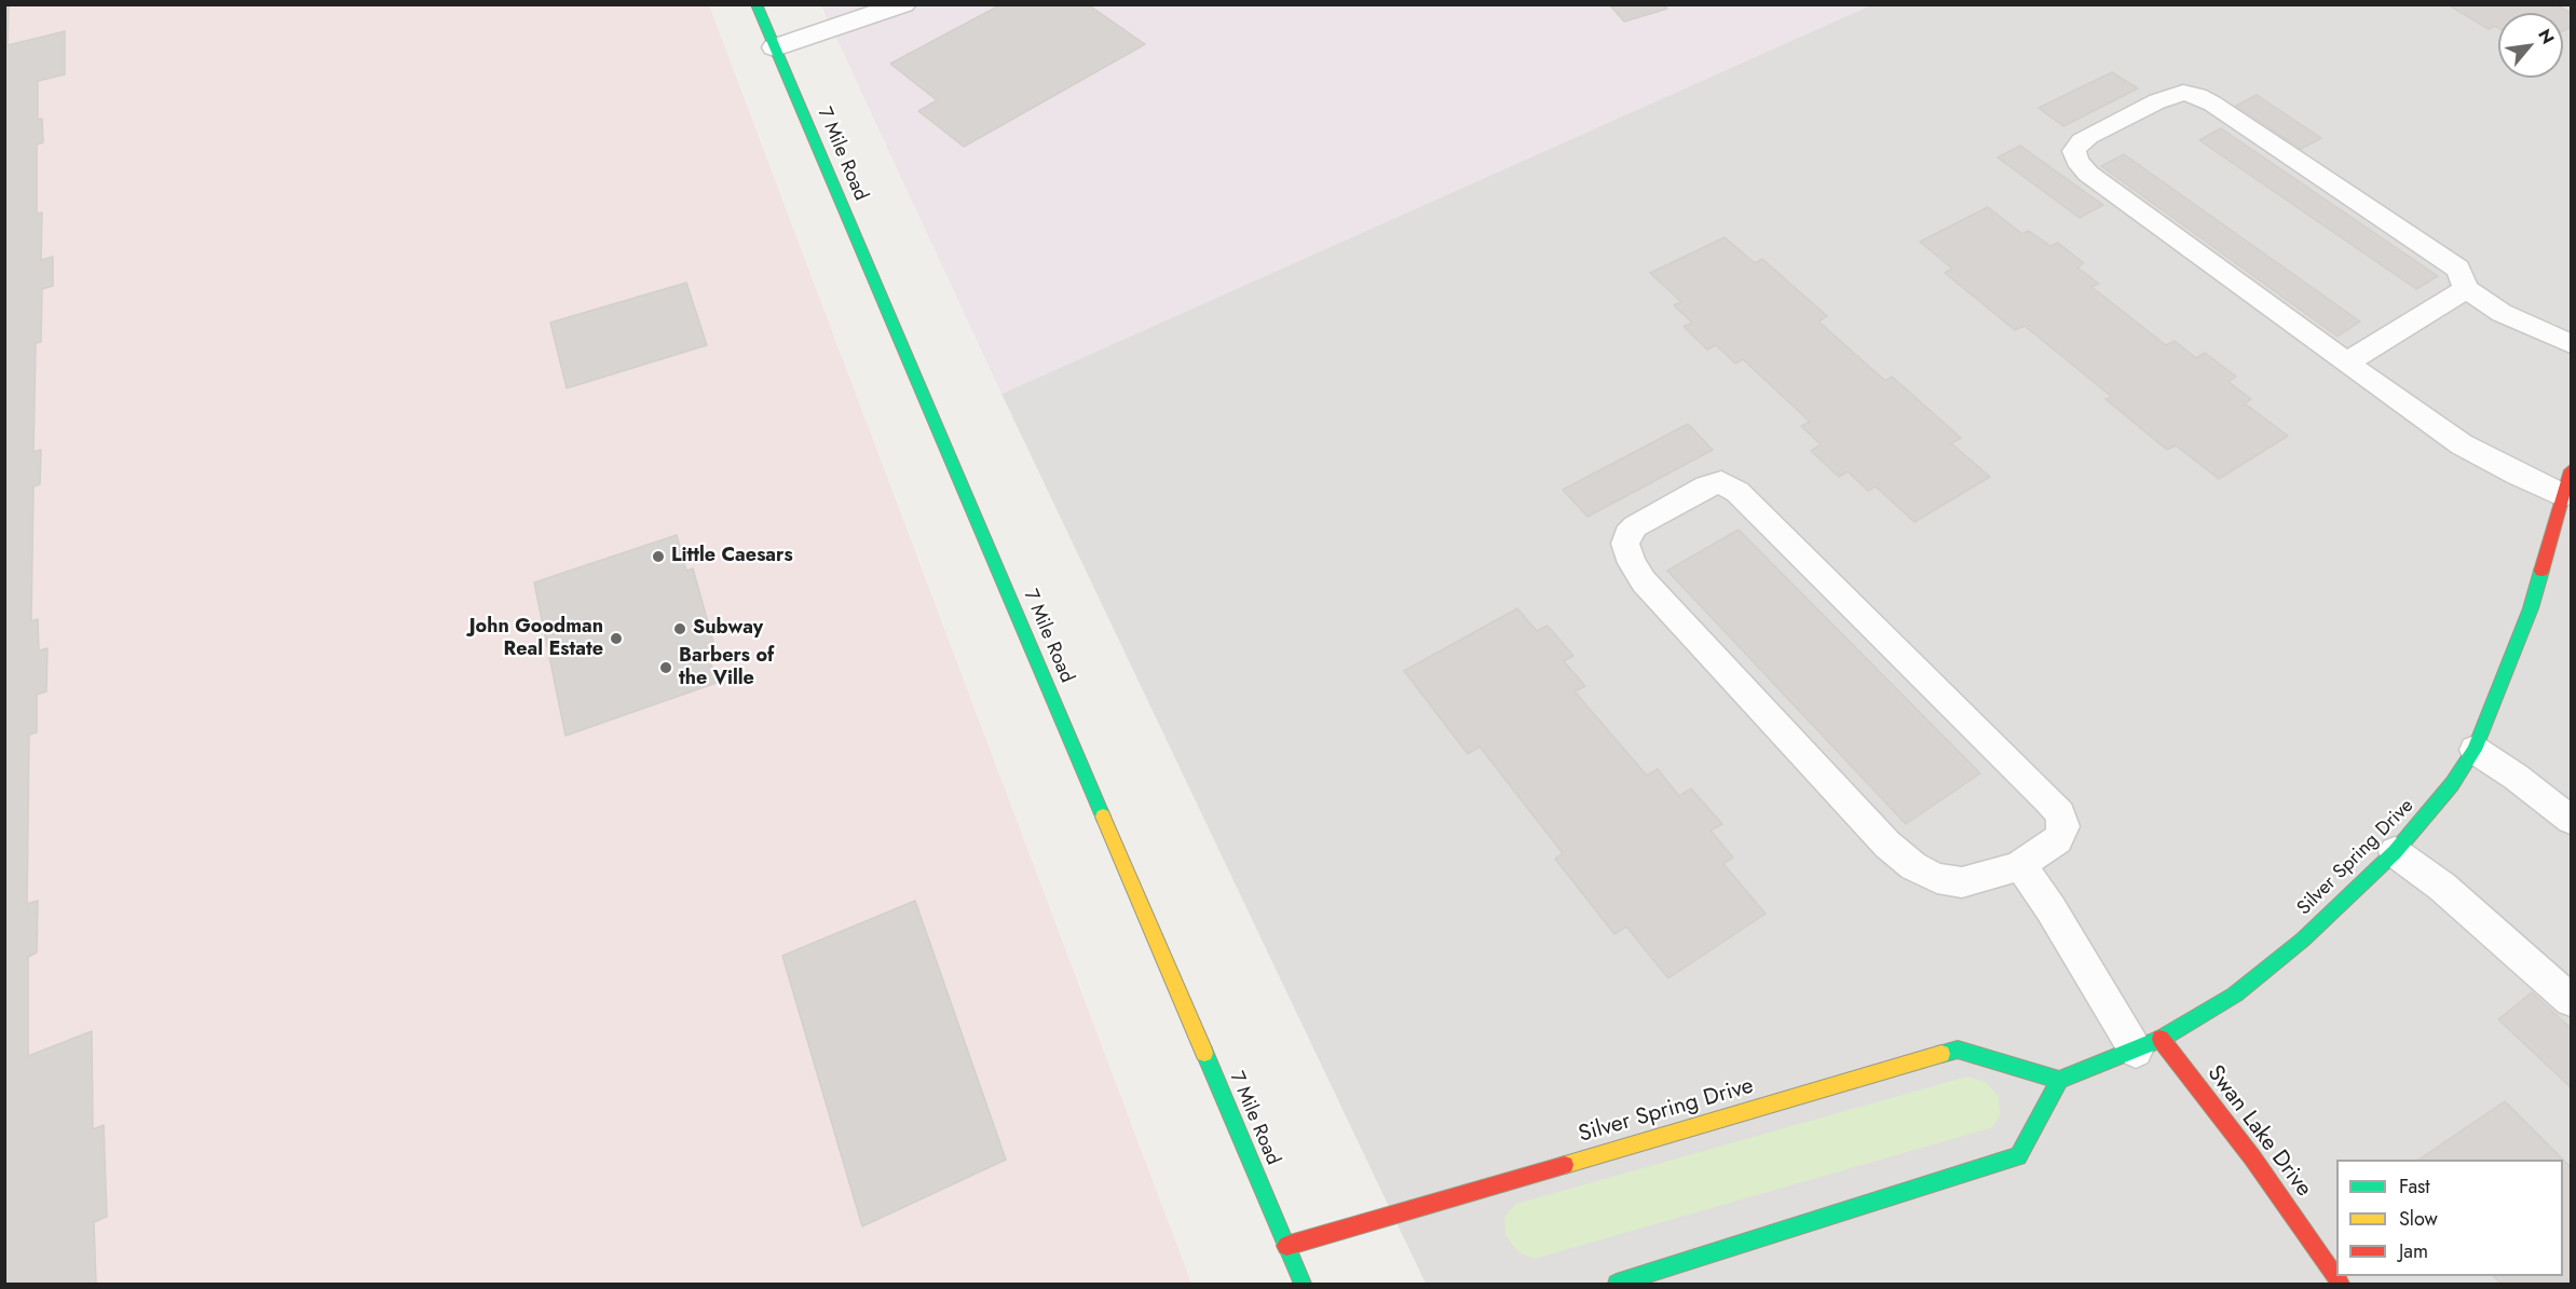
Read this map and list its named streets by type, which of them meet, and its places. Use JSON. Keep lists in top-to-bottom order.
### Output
{
  "streets": {
    "street": ["7 Mile Road", "Silver Spring Drive", "Swan Lake Drive"]
  },
  "crossings": [
    ["7 Mile Road", "Silver Spring Drive"],
    ["Silver Spring Drive", "Swan Lake Drive"]
  ],
  "places": [
    "Little Caesars",
    "Subway",
    "John Goodman Real Estate",
    "Barbers of the Ville"
  ],
  "legend": ["Fast", "Slow", "Jam"],
  "north": "top right"
}
